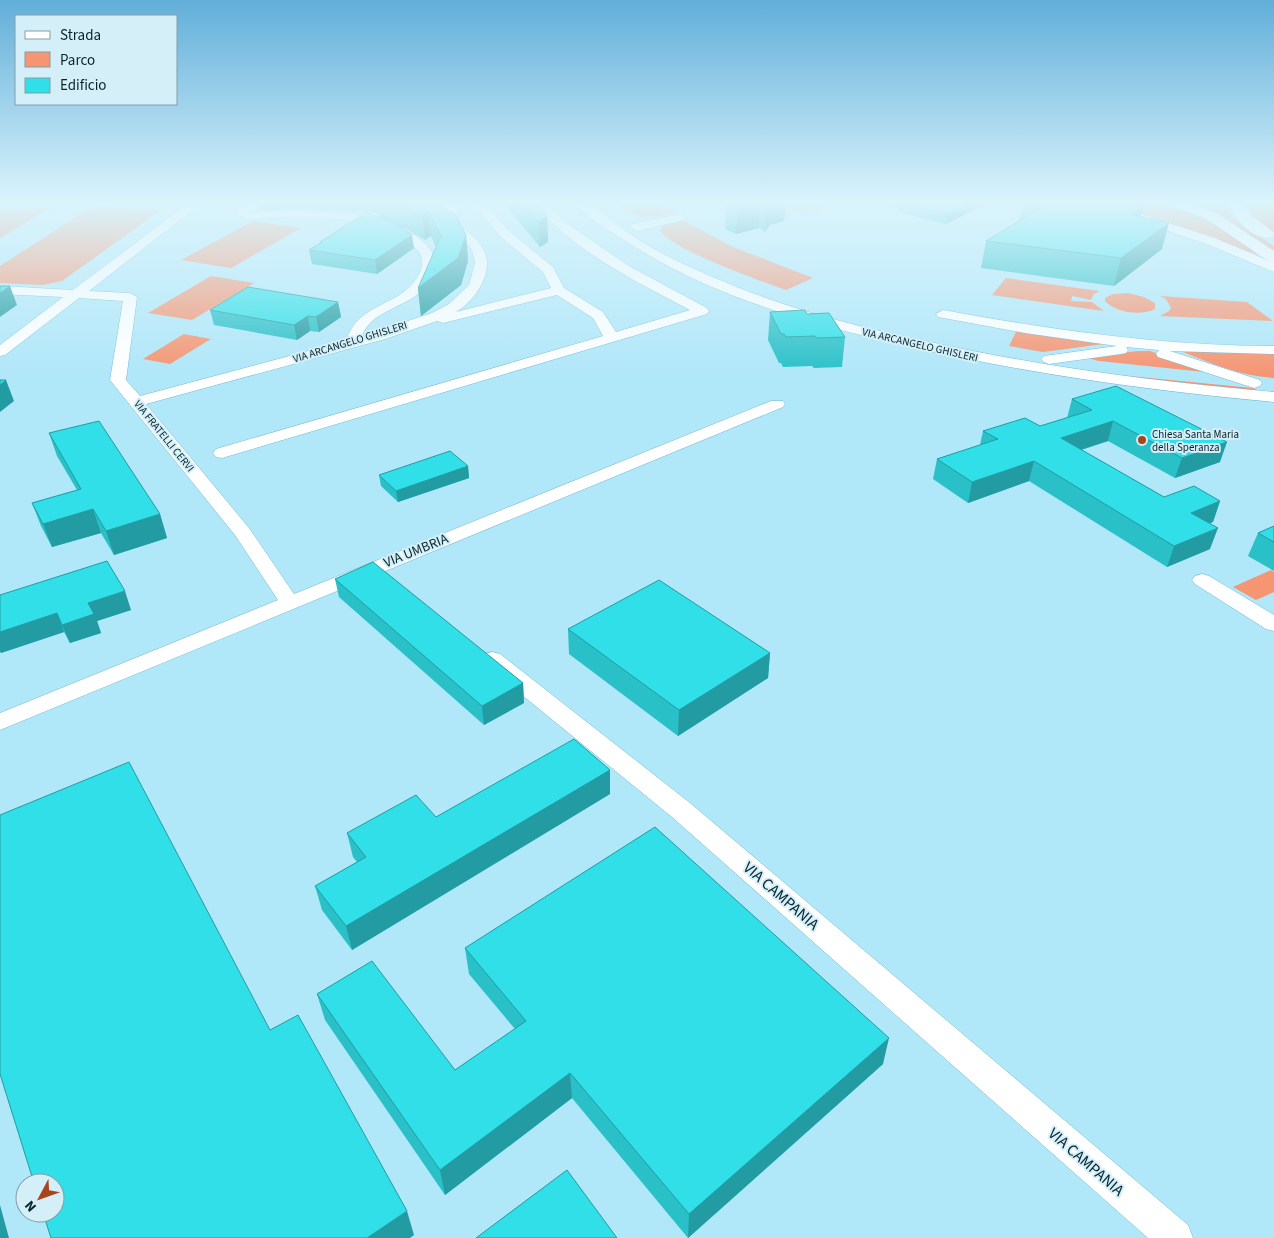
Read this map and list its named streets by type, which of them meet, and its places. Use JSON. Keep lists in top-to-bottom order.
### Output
{
  "streets": {
    "street": [
      "VIA ARCANGELO GHISLERI",
      "VIA FRATELLI CERVI",
      "VIA UMBRIA",
      "VIA CAMPANIA"
    ]
  },
  "crossings": [
    ["VIA ARCANGELO GHISLERI", "VIA FRATELLI CERVI"],
    ["VIA FRATELLI CERVI", "VIA UMBRIA"]
  ],
  "places": ["Chiesa Santa Maria della Speranza"],
  "legend": ["Strada", "Parco", "Edificio"],
  "north": "bottom left"
}
